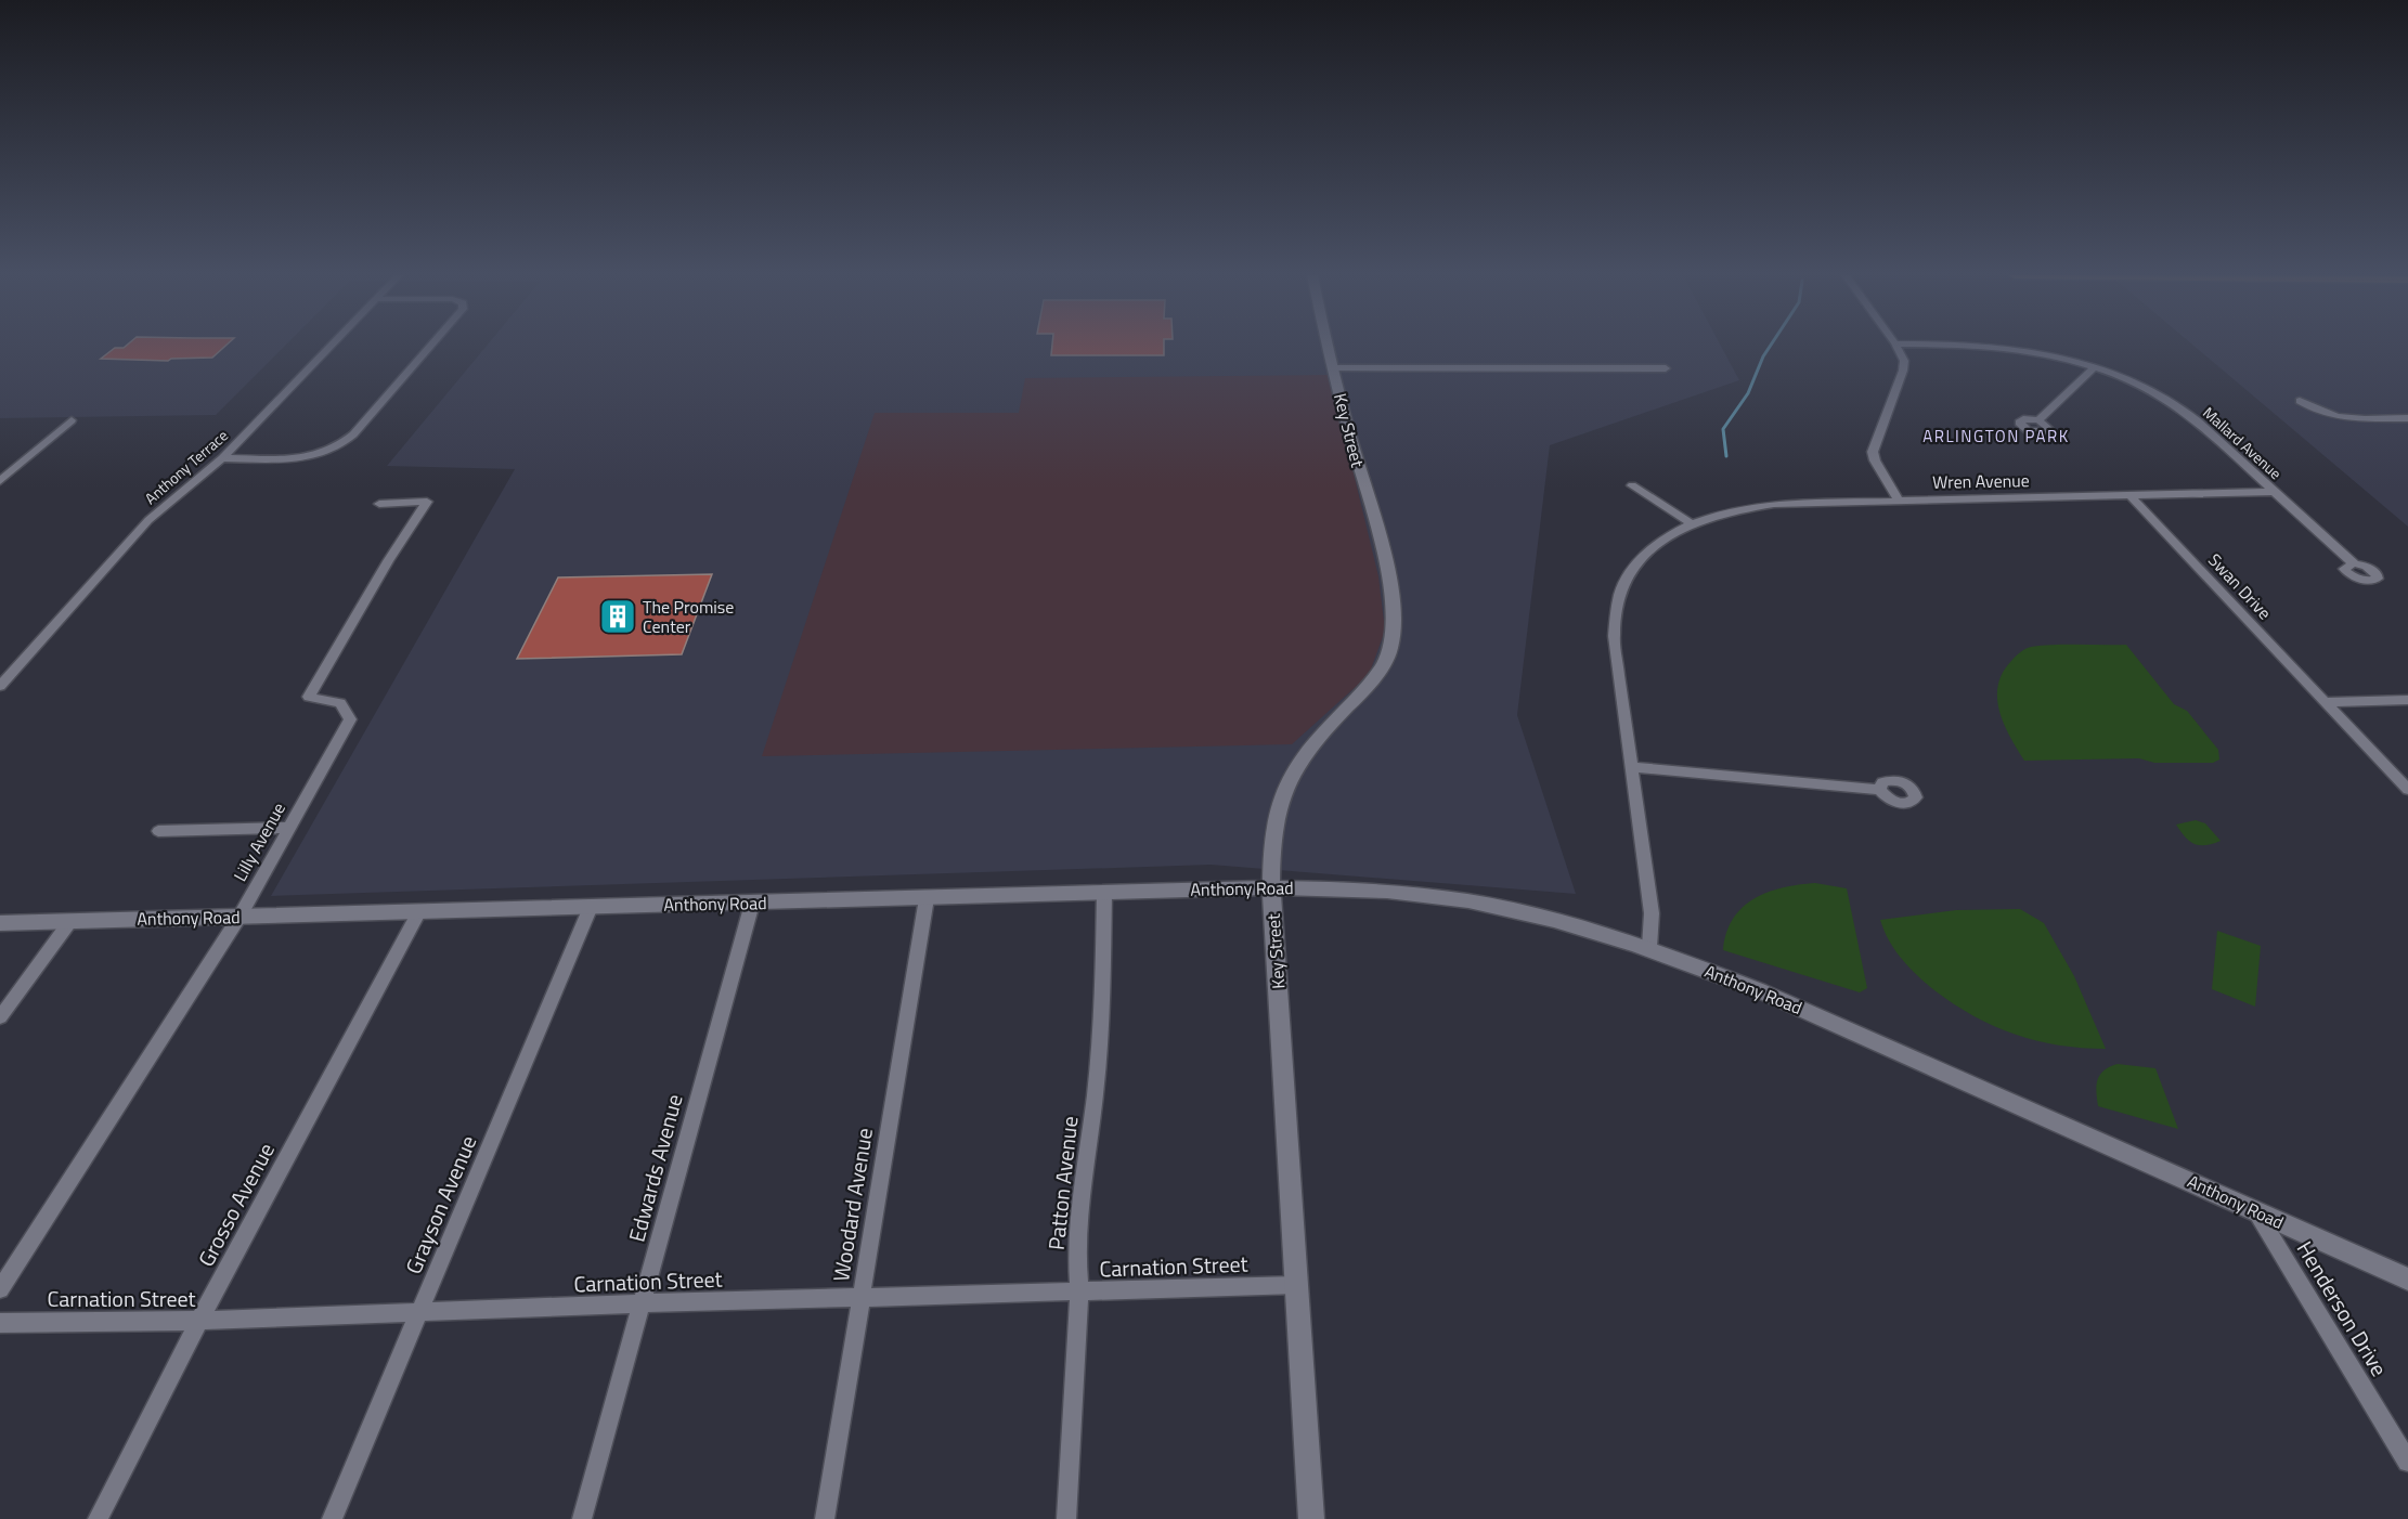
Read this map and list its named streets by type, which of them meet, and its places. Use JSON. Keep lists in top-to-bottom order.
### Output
{
  "streets": {
    "street": [
      "Key Street",
      "Mallard Avenue",
      "Anthony Terrace",
      "Wren Avenue",
      "Swan Drive",
      "Lilly Avenue",
      "Anthony Road",
      "Edwards Avenue",
      "Patton Avenue",
      "Grosso Avenue",
      "Grayson Avenue",
      "Woodard Avenue",
      "Carnation Street",
      "Henderson Drive"
    ]
  },
  "crossings": [
    ["Key Street", "Anthony Road"],
    ["Key Street", "Carnation Street"],
    ["Mallard Avenue", "Wren Avenue"],
    ["Wren Avenue", "Swan Drive"],
    ["Wren Avenue", "Anthony Road"],
    ["Lilly Avenue", "Anthony Road"],
    ["Anthony Road", "Edwards Avenue"],
    ["Anthony Road", "Patton Avenue"],
    ["Anthony Road", "Grosso Avenue"],
    ["Anthony Road", "Grayson Avenue"],
    ["Anthony Road", "Woodard Avenue"],
    ["Anthony Road", "Henderson Drive"],
    ["Edwards Avenue", "Carnation Street"],
    ["Patton Avenue", "Carnation Street"],
    ["Grosso Avenue", "Carnation Street"],
    ["Grayson Avenue", "Carnation Street"],
    ["Woodard Avenue", "Carnation Street"]
  ],
  "districts": ["ARLINGTON PARK"],
  "places": {
    "building": ["The Promise Center"]
  }
}
